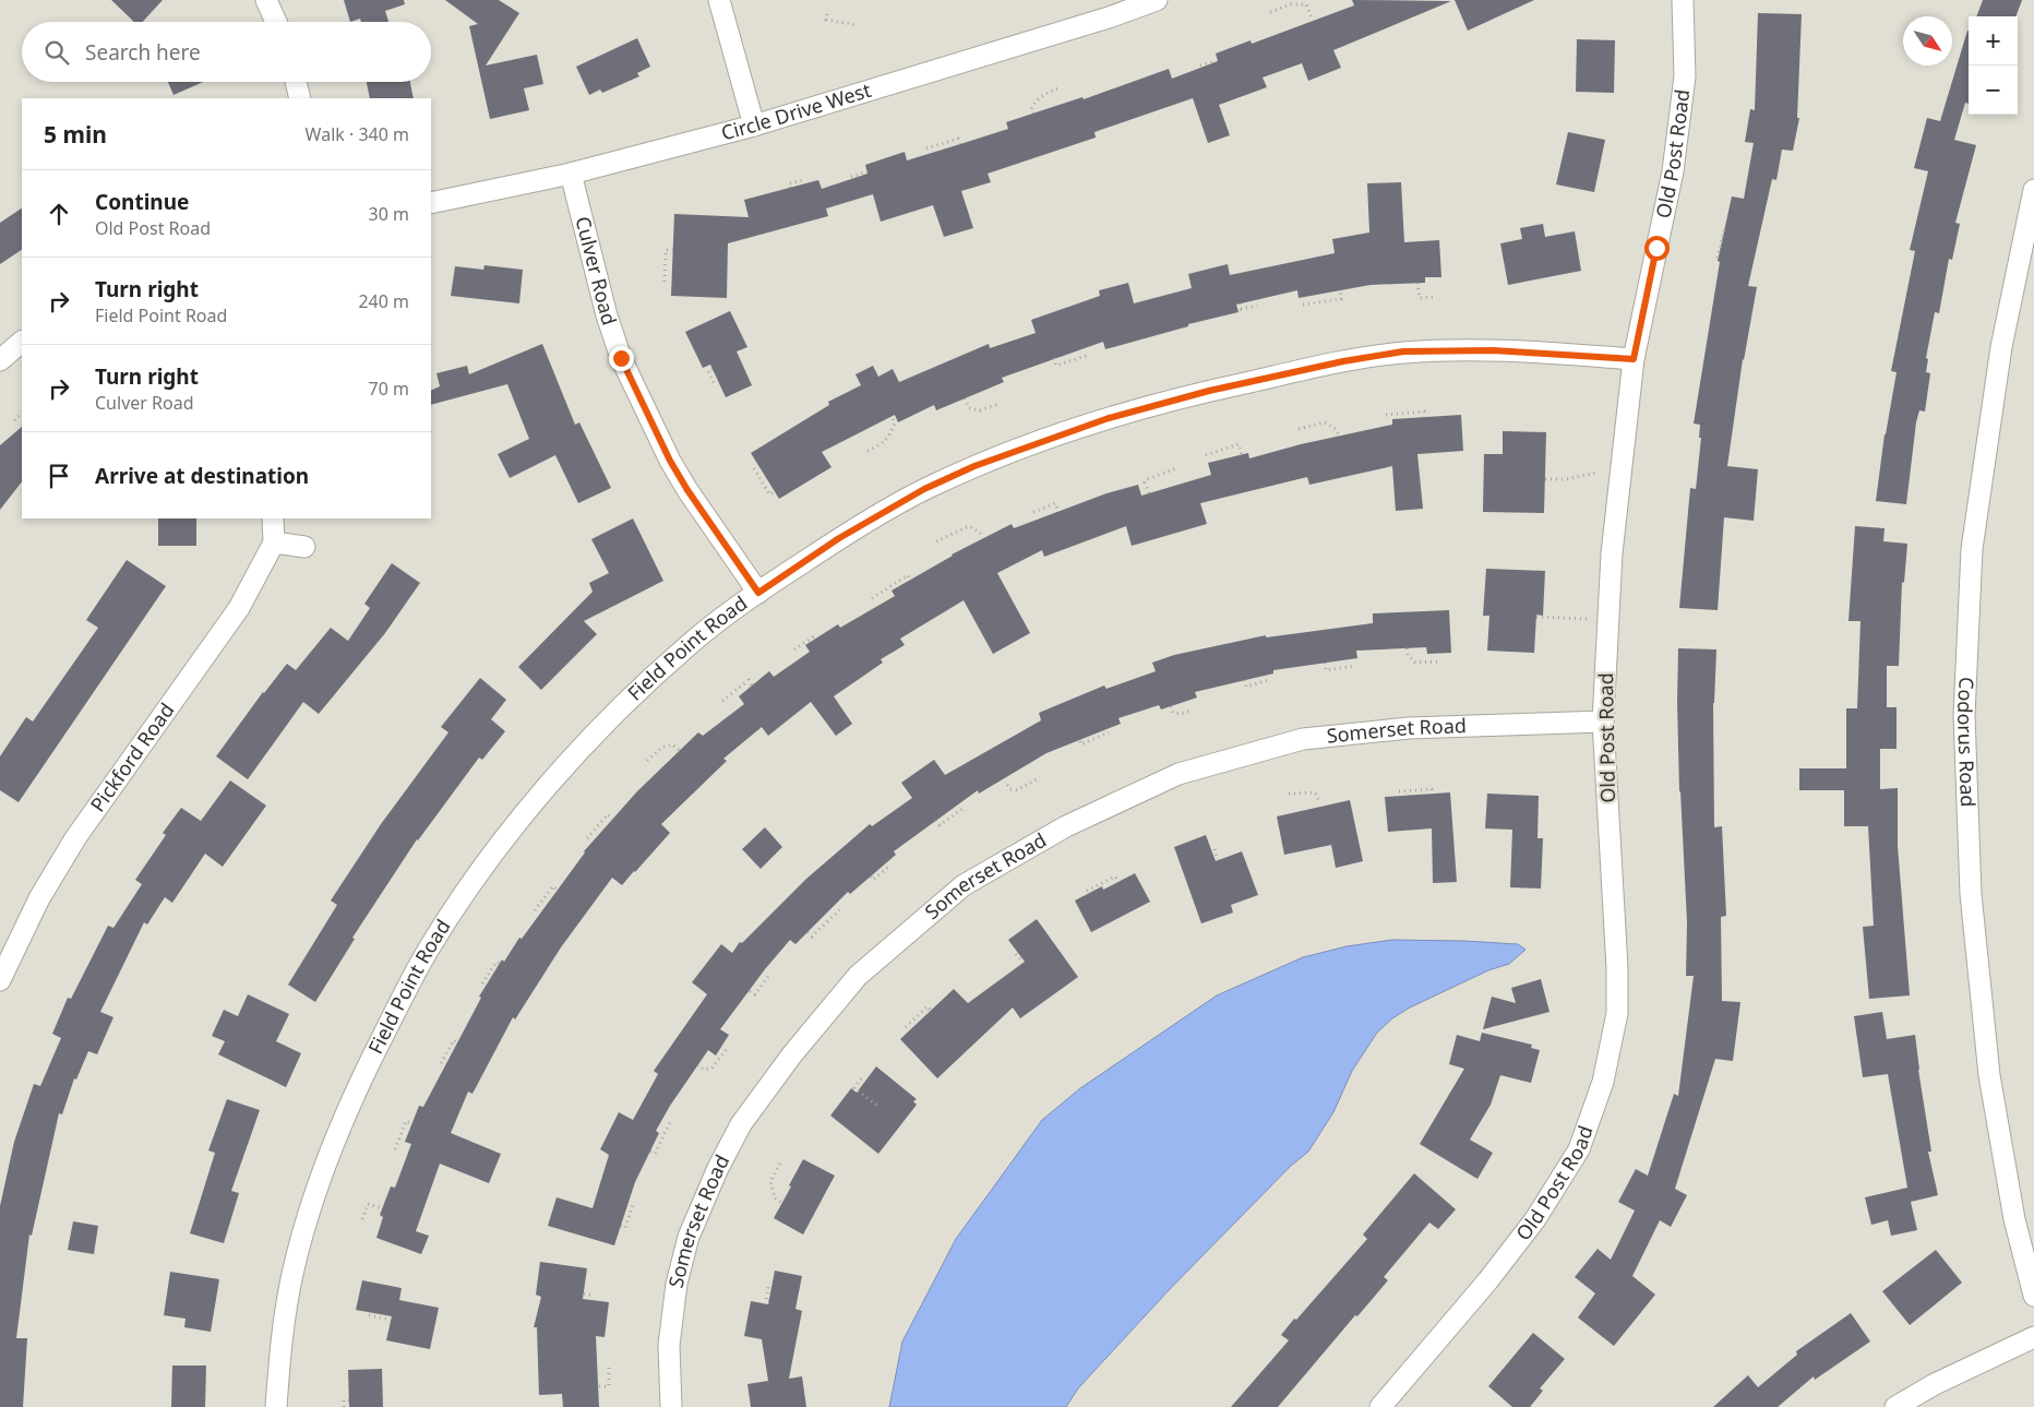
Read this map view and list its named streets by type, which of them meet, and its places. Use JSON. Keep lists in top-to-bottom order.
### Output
{
  "streets": {
    "street": [
      "Circle Drive West",
      "Old Post Road",
      "Culver Road",
      "Field Point Road",
      "Somerset Road",
      "Codorus Road",
      "Pickford Road"
    ]
  },
  "crossings": [
    ["Circle Drive West", "Culver Road"],
    ["Old Post Road", "Field Point Road"],
    ["Old Post Road", "Somerset Road"],
    ["Culver Road", "Field Point Road"]
  ],
  "north": "bottom right",
  "page": {
    "map_buttons": ["+", "−"],
    "search": "Search here",
    "heading": ["5 min", "Walk · 340 m"],
    "list": [
      ["Continue", "Old Post Road", "30 m"],
      ["Turn right", "Field Point Road", "240 m"],
      ["Turn right", "Culver Road", "70 m"],
      "Arrive at destination"
    ]
  }
}
